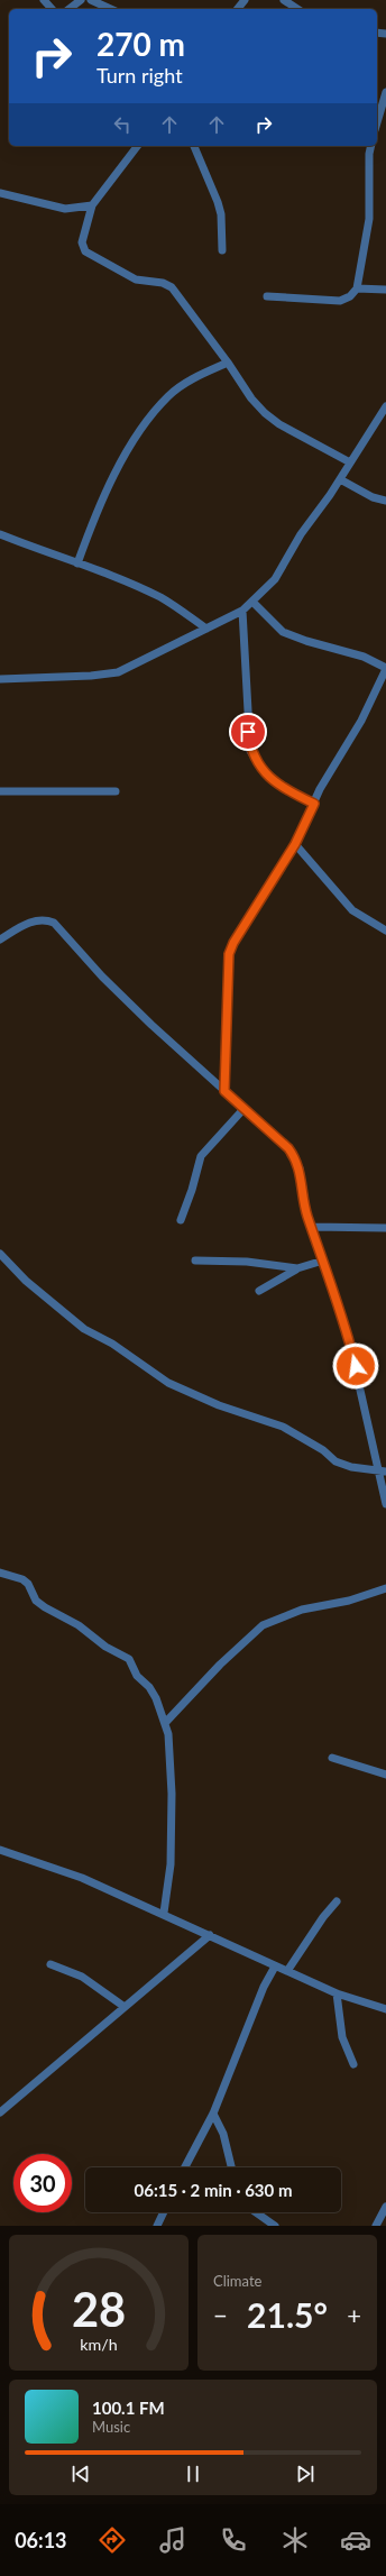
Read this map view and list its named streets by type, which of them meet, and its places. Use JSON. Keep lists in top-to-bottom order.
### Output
{
  "page": {
    "turn": ["270 m", "Turn right"],
    "limit": "30",
    "trip": "06:15 · 2 min · 630 m",
    "tile": "Climate",
    "heat": ["−", "21.5°", "+"],
    "song": ["100.1 FM", "Music"],
    "tabs": "06:13",
    "gauge": ["28", "km/h"]
  }
}
